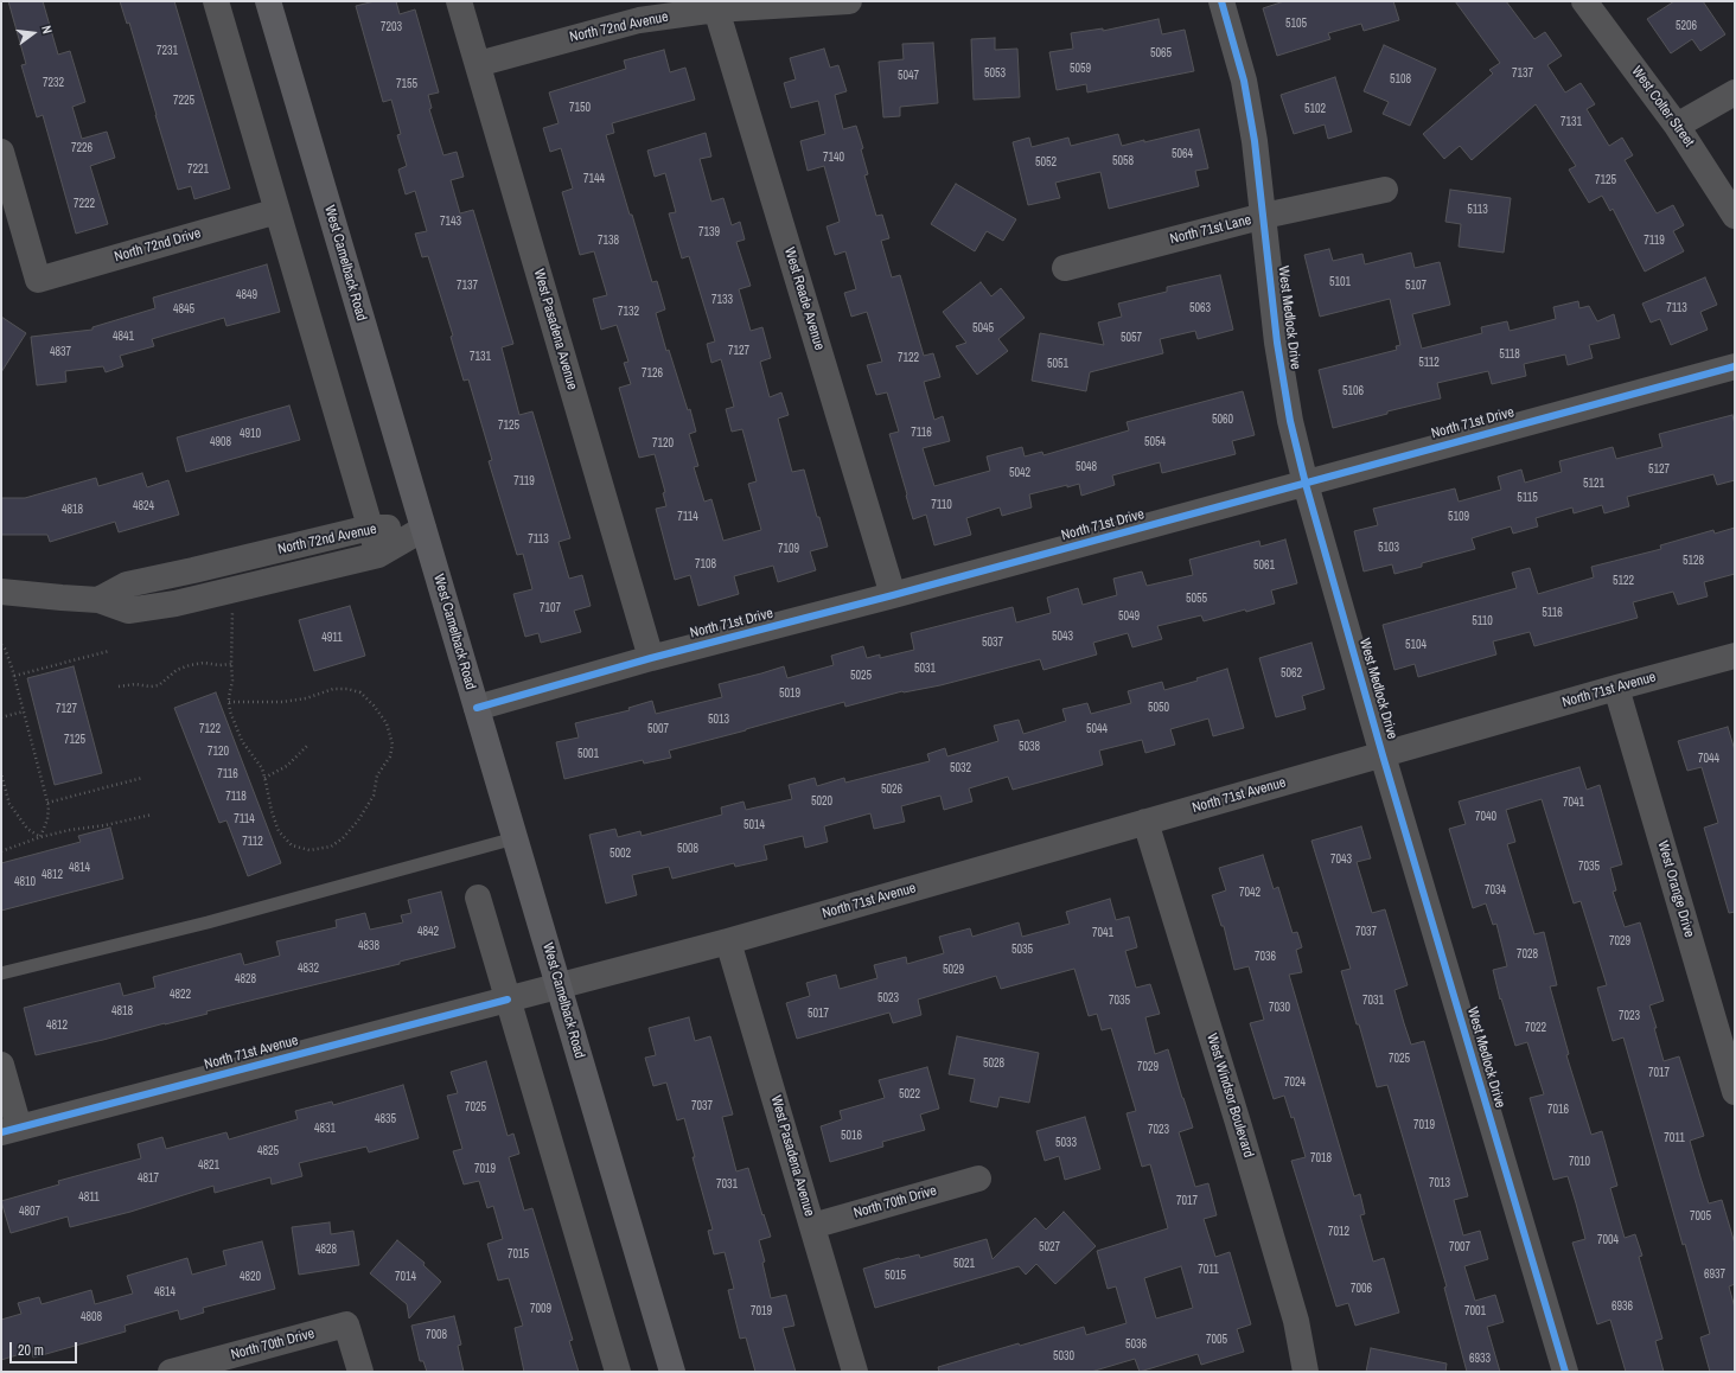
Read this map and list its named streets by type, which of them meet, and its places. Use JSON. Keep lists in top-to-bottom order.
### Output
{
  "streets": {
    "main road": ["West Camelback Road"],
    "street": [
      "North 72nd Avenue",
      "West Colter Street",
      "North 71st Lane",
      "North 72nd Drive",
      "West Reade Avenue",
      "West Medlock Drive",
      "West Pasadena Avenue",
      "North 71st Drive",
      "North 71st Avenue",
      "West Orange Drive",
      "West Windsor Boulevard",
      "North 70th Drive"
    ]
  },
  "crossings": [
    ["North 72nd Avenue", "West Camelback Road"],
    ["North 72nd Avenue", "West Reade Avenue"],
    ["North 72nd Avenue", "West Pasadena Avenue"],
    ["North 71st Lane", "West Medlock Drive"],
    ["West Camelback Road", "North 71st Drive"],
    ["West Camelback Road", "North 71st Avenue"],
    ["West Reade Avenue", "North 71st Drive"],
    ["West Medlock Drive", "North 71st Drive"],
    ["West Medlock Drive", "North 71st Avenue"],
    ["West Pasadena Avenue", "North 71st Drive"],
    ["West Pasadena Avenue", "North 71st Avenue"],
    ["West Pasadena Avenue", "North 70th Drive"],
    ["North 71st Avenue", "West Orange Drive"],
    ["North 71st Avenue", "West Windsor Boulevard"]
  ],
  "house_numbers": [
    "5105",
    "5206",
    "7203",
    "7231",
    "5065",
    "5059",
    "5053",
    "7137",
    "5047",
    "5108",
    "7232",
    "7155",
    "7225",
    "7150",
    "5102",
    "7131",
    "7226",
    "5064",
    "7140",
    "5058",
    "5052",
    "7221",
    "7144",
    "7125",
    "7222",
    "5113",
    "7143",
    "7139",
    "7138",
    "7119",
    "5101",
    "7137",
    "5107",
    "4849",
    "7133",
    "5063",
    "7113",
    "4845",
    "7132",
    "5045",
    "4841",
    "5057",
    "7127",
    "4837",
    "5118",
    "7131",
    "7122",
    "5112",
    "5051",
    "7126",
    "5106",
    "5060",
    "7125",
    "7116",
    "4910",
    "4908",
    "5054",
    "7120",
    "5048",
    "5127",
    "5042",
    "7119",
    "5121",
    "5115",
    "7110",
    "4824",
    "4818",
    "7114",
    "5109",
    "7113",
    "5103",
    "7109",
    "5128",
    "7108",
    "5061",
    "5122",
    "5055",
    "7107",
    "5116",
    "5049",
    "5110",
    "5043",
    "4911",
    "5037",
    "5104",
    "5031",
    "5062",
    "5025",
    "5019",
    "5050",
    "7127",
    "5013",
    "7122",
    "5007",
    "5044",
    "7125",
    "5038",
    "7120",
    "5001",
    "7044",
    "5032",
    "7116",
    "5026",
    "7118",
    "5020",
    "7041",
    "7040",
    "7114",
    "5014",
    "7112",
    "5008",
    "5002",
    "7043",
    "7035",
    "4814",
    "4812",
    "4810",
    "7034",
    "7042",
    "4842",
    "7037",
    "7041",
    "7029",
    "4838",
    "5035",
    "7028",
    "7036",
    "4832",
    "5029",
    "4828",
    "4822",
    "5023",
    "7035",
    "7031",
    "7030",
    "4818",
    "5017",
    "7023",
    "4812",
    "7022",
    "7025",
    "5028",
    "7029",
    "7017",
    "7024",
    "5022",
    "7037",
    "7025",
    "7016",
    "4835",
    "7019",
    "4831",
    "7023",
    "5016",
    "7011",
    "5033",
    "4825",
    "7018",
    "7010",
    "4821",
    "7019",
    "4817",
    "7013",
    "7031",
    "4811",
    "7017",
    "4807",
    "7005",
    "7012",
    "7004",
    "5027",
    "7007",
    "4828",
    "7015",
    "5021",
    "7011",
    "6937",
    "5015",
    "4820",
    "7014",
    "7006",
    "4814",
    "6936",
    "7009",
    "7019",
    "7001",
    "4808",
    "7008",
    "7005",
    "5036",
    "5030",
    "6933"
  ],
  "scale_bar": "20 m",
  "north": "right"
}
